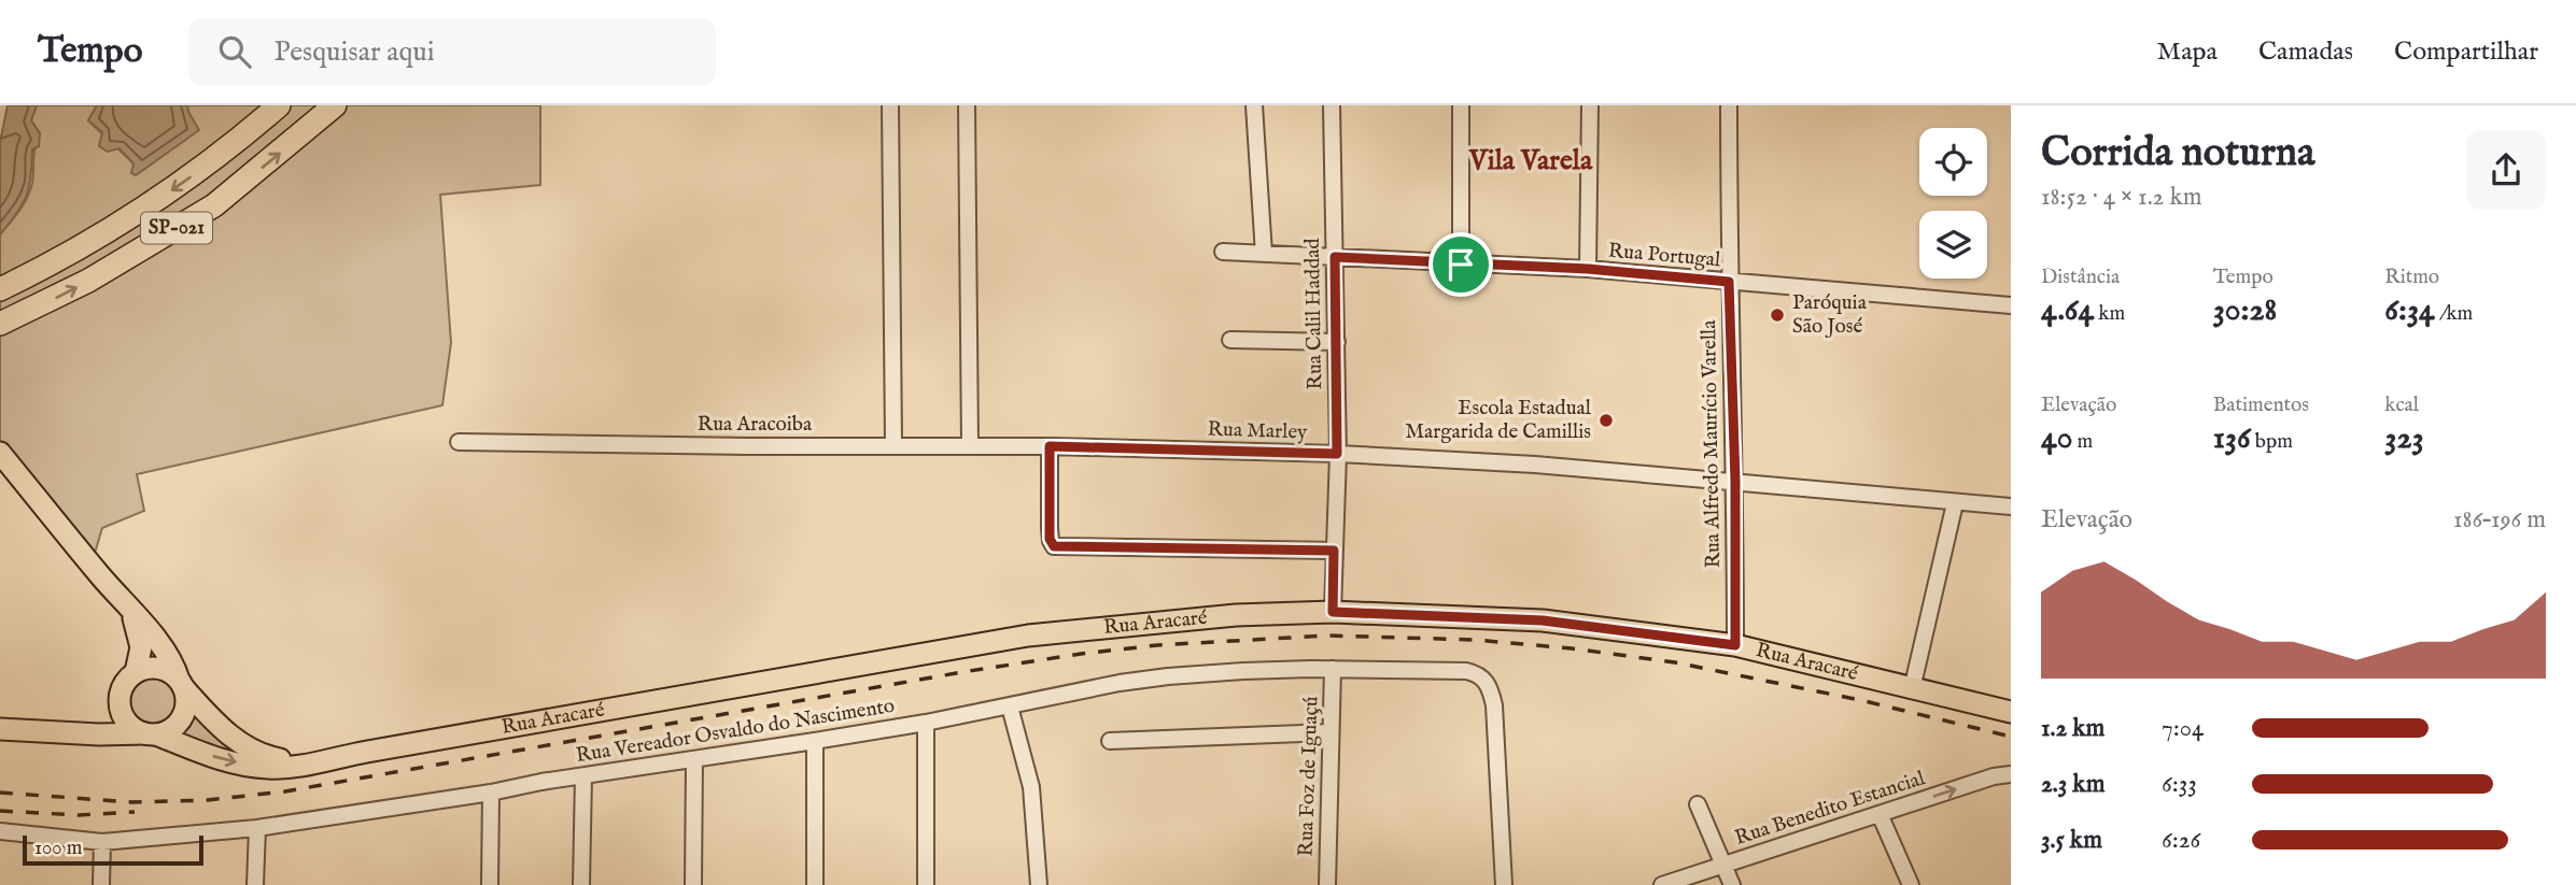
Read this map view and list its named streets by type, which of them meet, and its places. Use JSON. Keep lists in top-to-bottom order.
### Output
{
  "streets": {
    "highway": ["SP-021"],
    "main road": ["Rua Aracaré"],
    "street": [
      "Rua Portugal",
      "Rua Calil Haddad",
      "Rua Aracoiba",
      "Rua Marley",
      "Rua Alfredo Maurício Varella",
      "Rua Vereador Osvaldo do Nascimento",
      "Rua Foz de Iguaçú",
      "Rua Benedito Estancial"
    ]
  },
  "crossings": [
    ["Rua Portugal", "Rua Calil Haddad"],
    ["Rua Portugal", "Rua Alfredo Maurício Varella"],
    ["Rua Calil Haddad", "Rua Marley"],
    ["Rua Calil Haddad", "Rua Aracaré"],
    ["Rua Aracoiba", "Rua Marley"],
    ["Rua Marley", "Rua Alfredo Maurício Varella"],
    ["Rua Alfredo Maurício Varella", "Rua Aracaré"],
    ["Rua Vereador Osvaldo do Nascimento", "Rua Foz de Iguaçú"]
  ],
  "one_way": ["Rua Benedito Estancial"],
  "districts": ["Vila Varela"],
  "places": ["Paróquia São José", "Escola Estadual Margarida de Camillis"],
  "scale_bar": "100 m",
  "page": {
    "header": "Tempo",
    "search": "Pesquisar aqui",
    "nav": ["Mapa", "Camadas", "Compartilhar"],
    "heading": ["Corrida noturna", "18:52 · 4 × 1.2 km"],
    "stats": [
      ["Distância", "4.64 km"],
      ["Tempo", "30:28"],
      ["Ritmo", "6:34 /km"],
      ["Elevação", "40 m"],
      ["Batimentos", "136 bpm"],
      ["kcal", "323"]
    ],
    "chart": ["Elevação", "186–196 m"],
    "list": [
      {
        "name": "1.2 km",
        "note": "7:04"
      },
      {
        "name": "2.3 km",
        "note": "6:33"
      },
      {
        "name": "3.5 km",
        "note": "6:26"
      }
    ],
    "scale": "100 m"
  }
}
